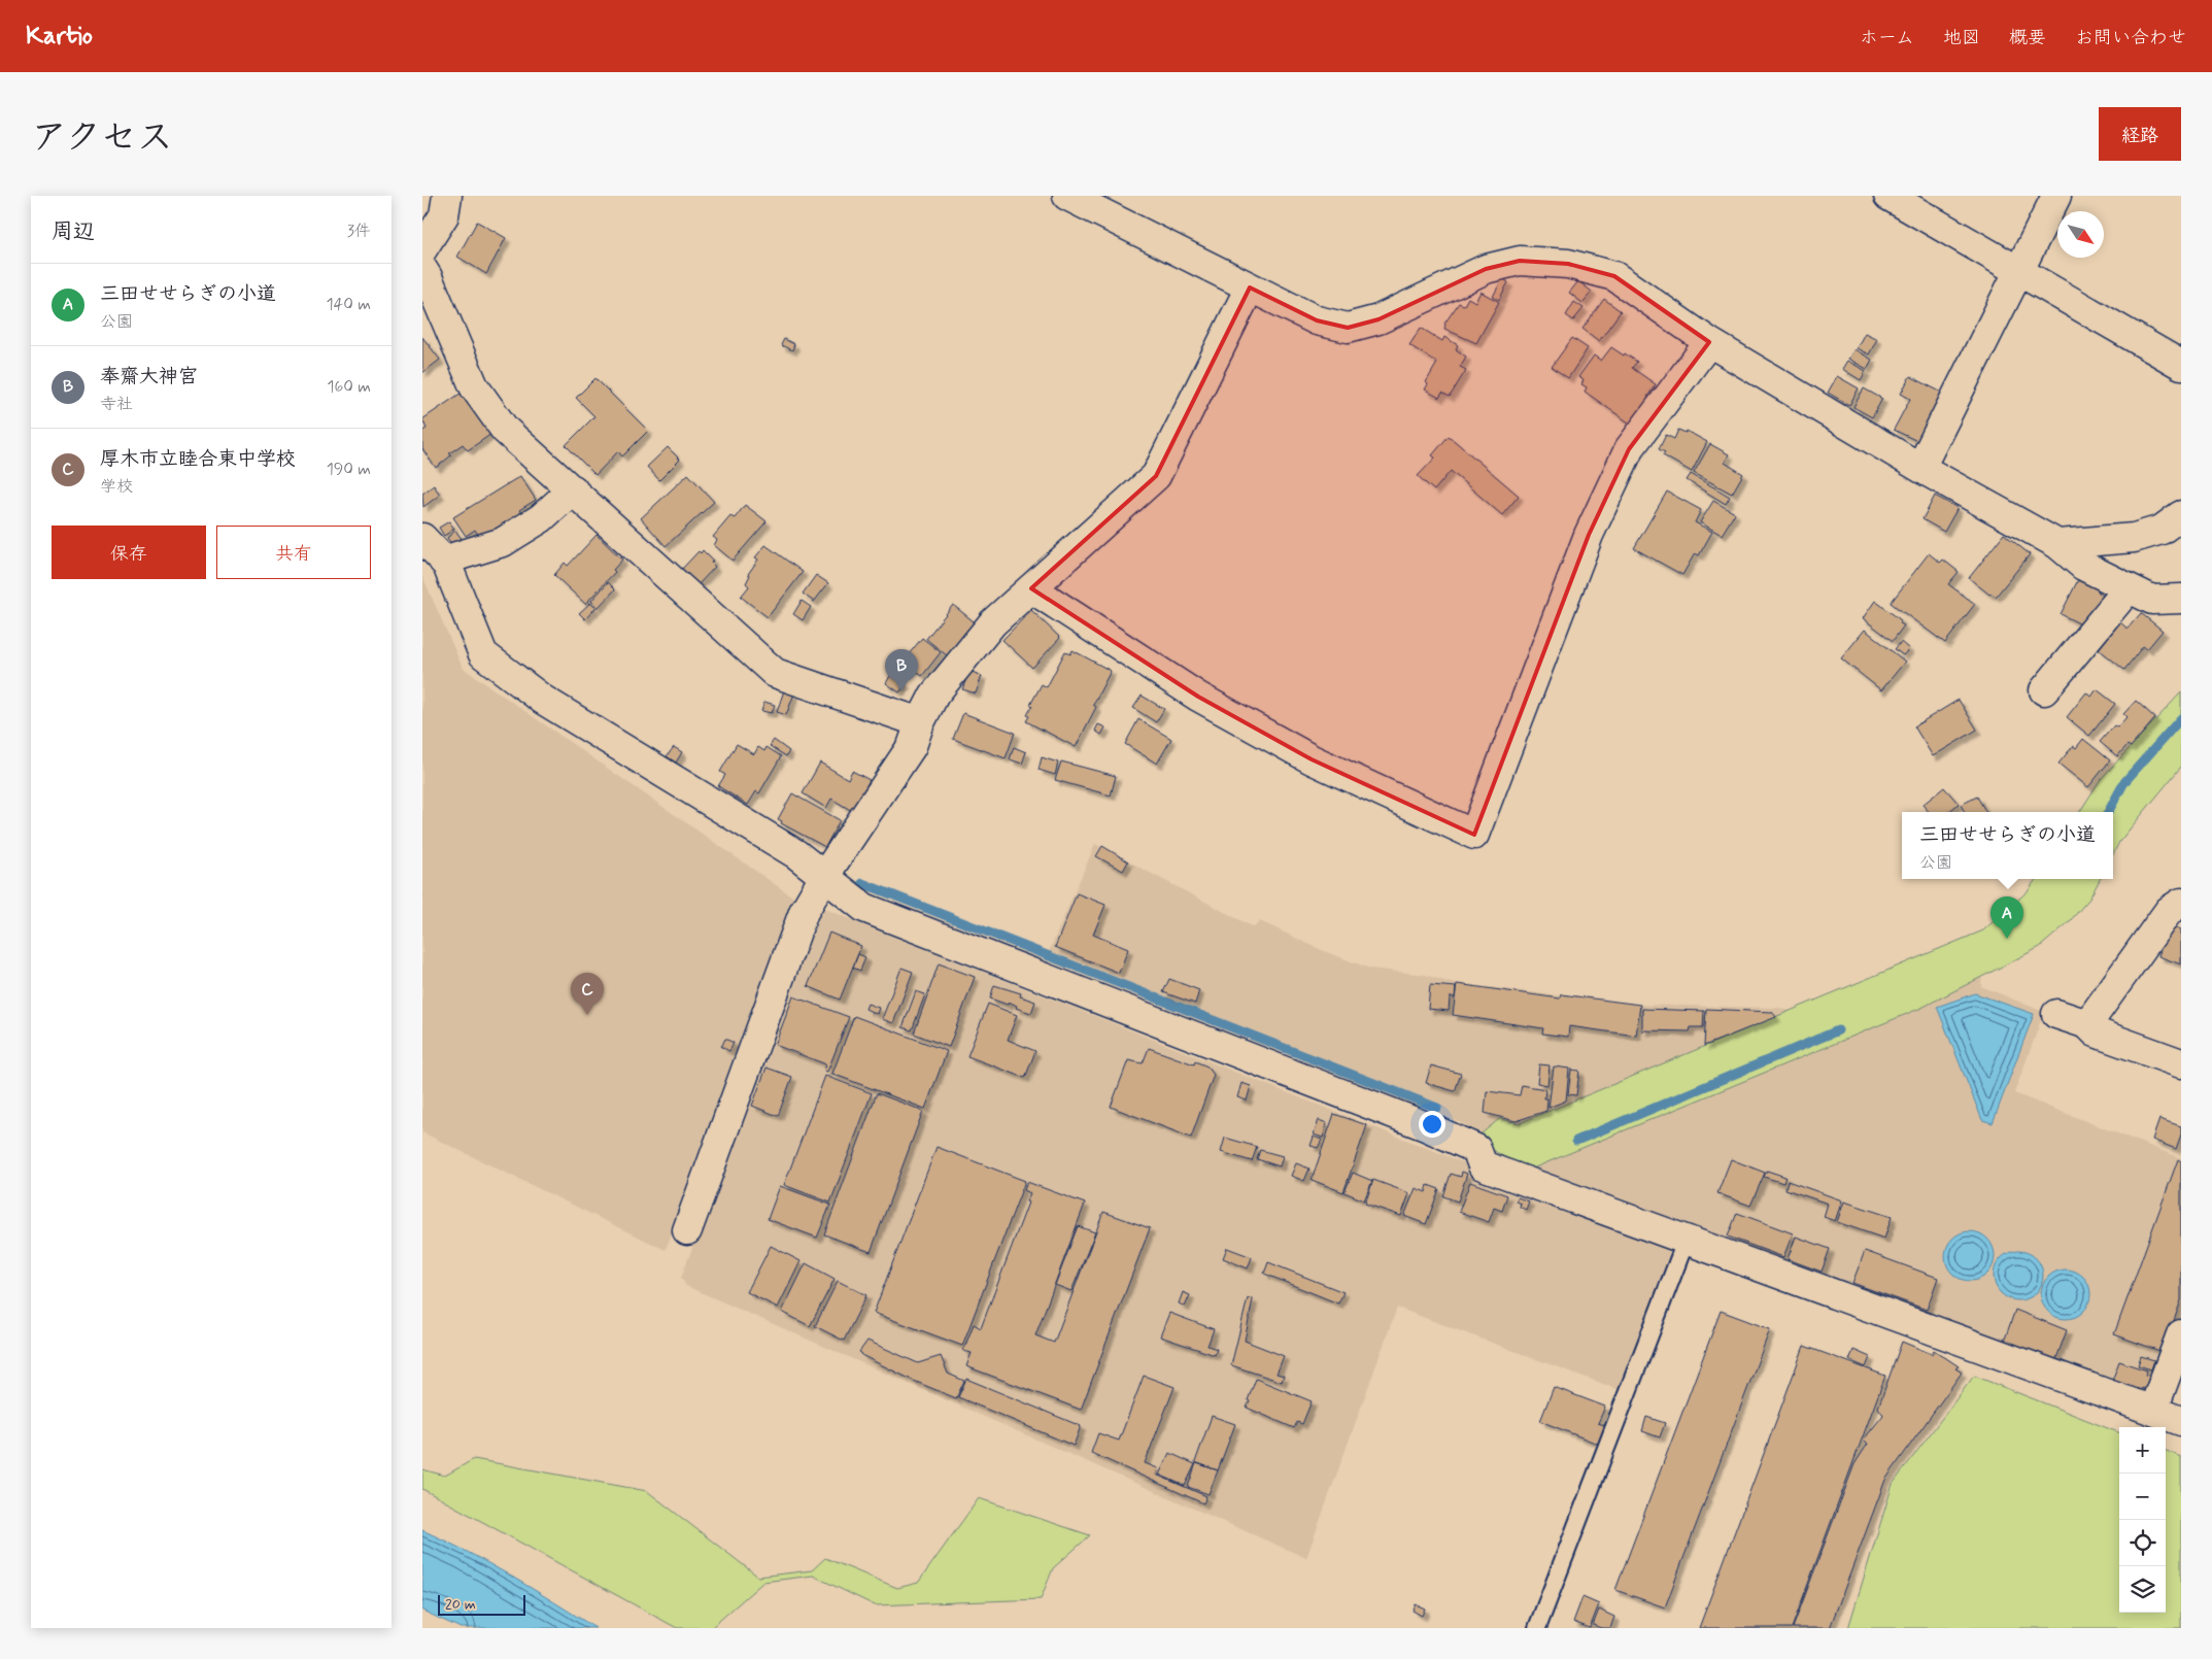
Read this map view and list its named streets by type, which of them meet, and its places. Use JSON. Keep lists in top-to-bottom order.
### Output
{
  "scale_bar": "20 m",
  "north": "bottom right",
  "page": {
    "header": "Kartio",
    "nav": [
      "ホーム",
      "地図",
      "概要",
      "お問い合わせ"
    ],
    "title": "アクセス",
    "buttons": [
      "経路",
      ["保存", "共有"]
    ],
    "heading": ["周辺", "3件"],
    "list": [
      {
        "mark": "A",
        "name": "三田せせらぎの小道",
        "note": "公園",
        "value": "140 m"
      },
      {
        "mark": "B",
        "name": "奉齋大神宮",
        "note": "寺社",
        "value": "160 m"
      },
      {
        "mark": "C",
        "name": "厚木市立睦合東中学校",
        "note": "学校",
        "value": "190 m"
      }
    ],
    "pins": ["B", "A", "C"],
    "popup": ["三田せせらぎの小道", "公園"],
    "map_buttons": ["+", "−"],
    "scale": "20 m"
  }
}
